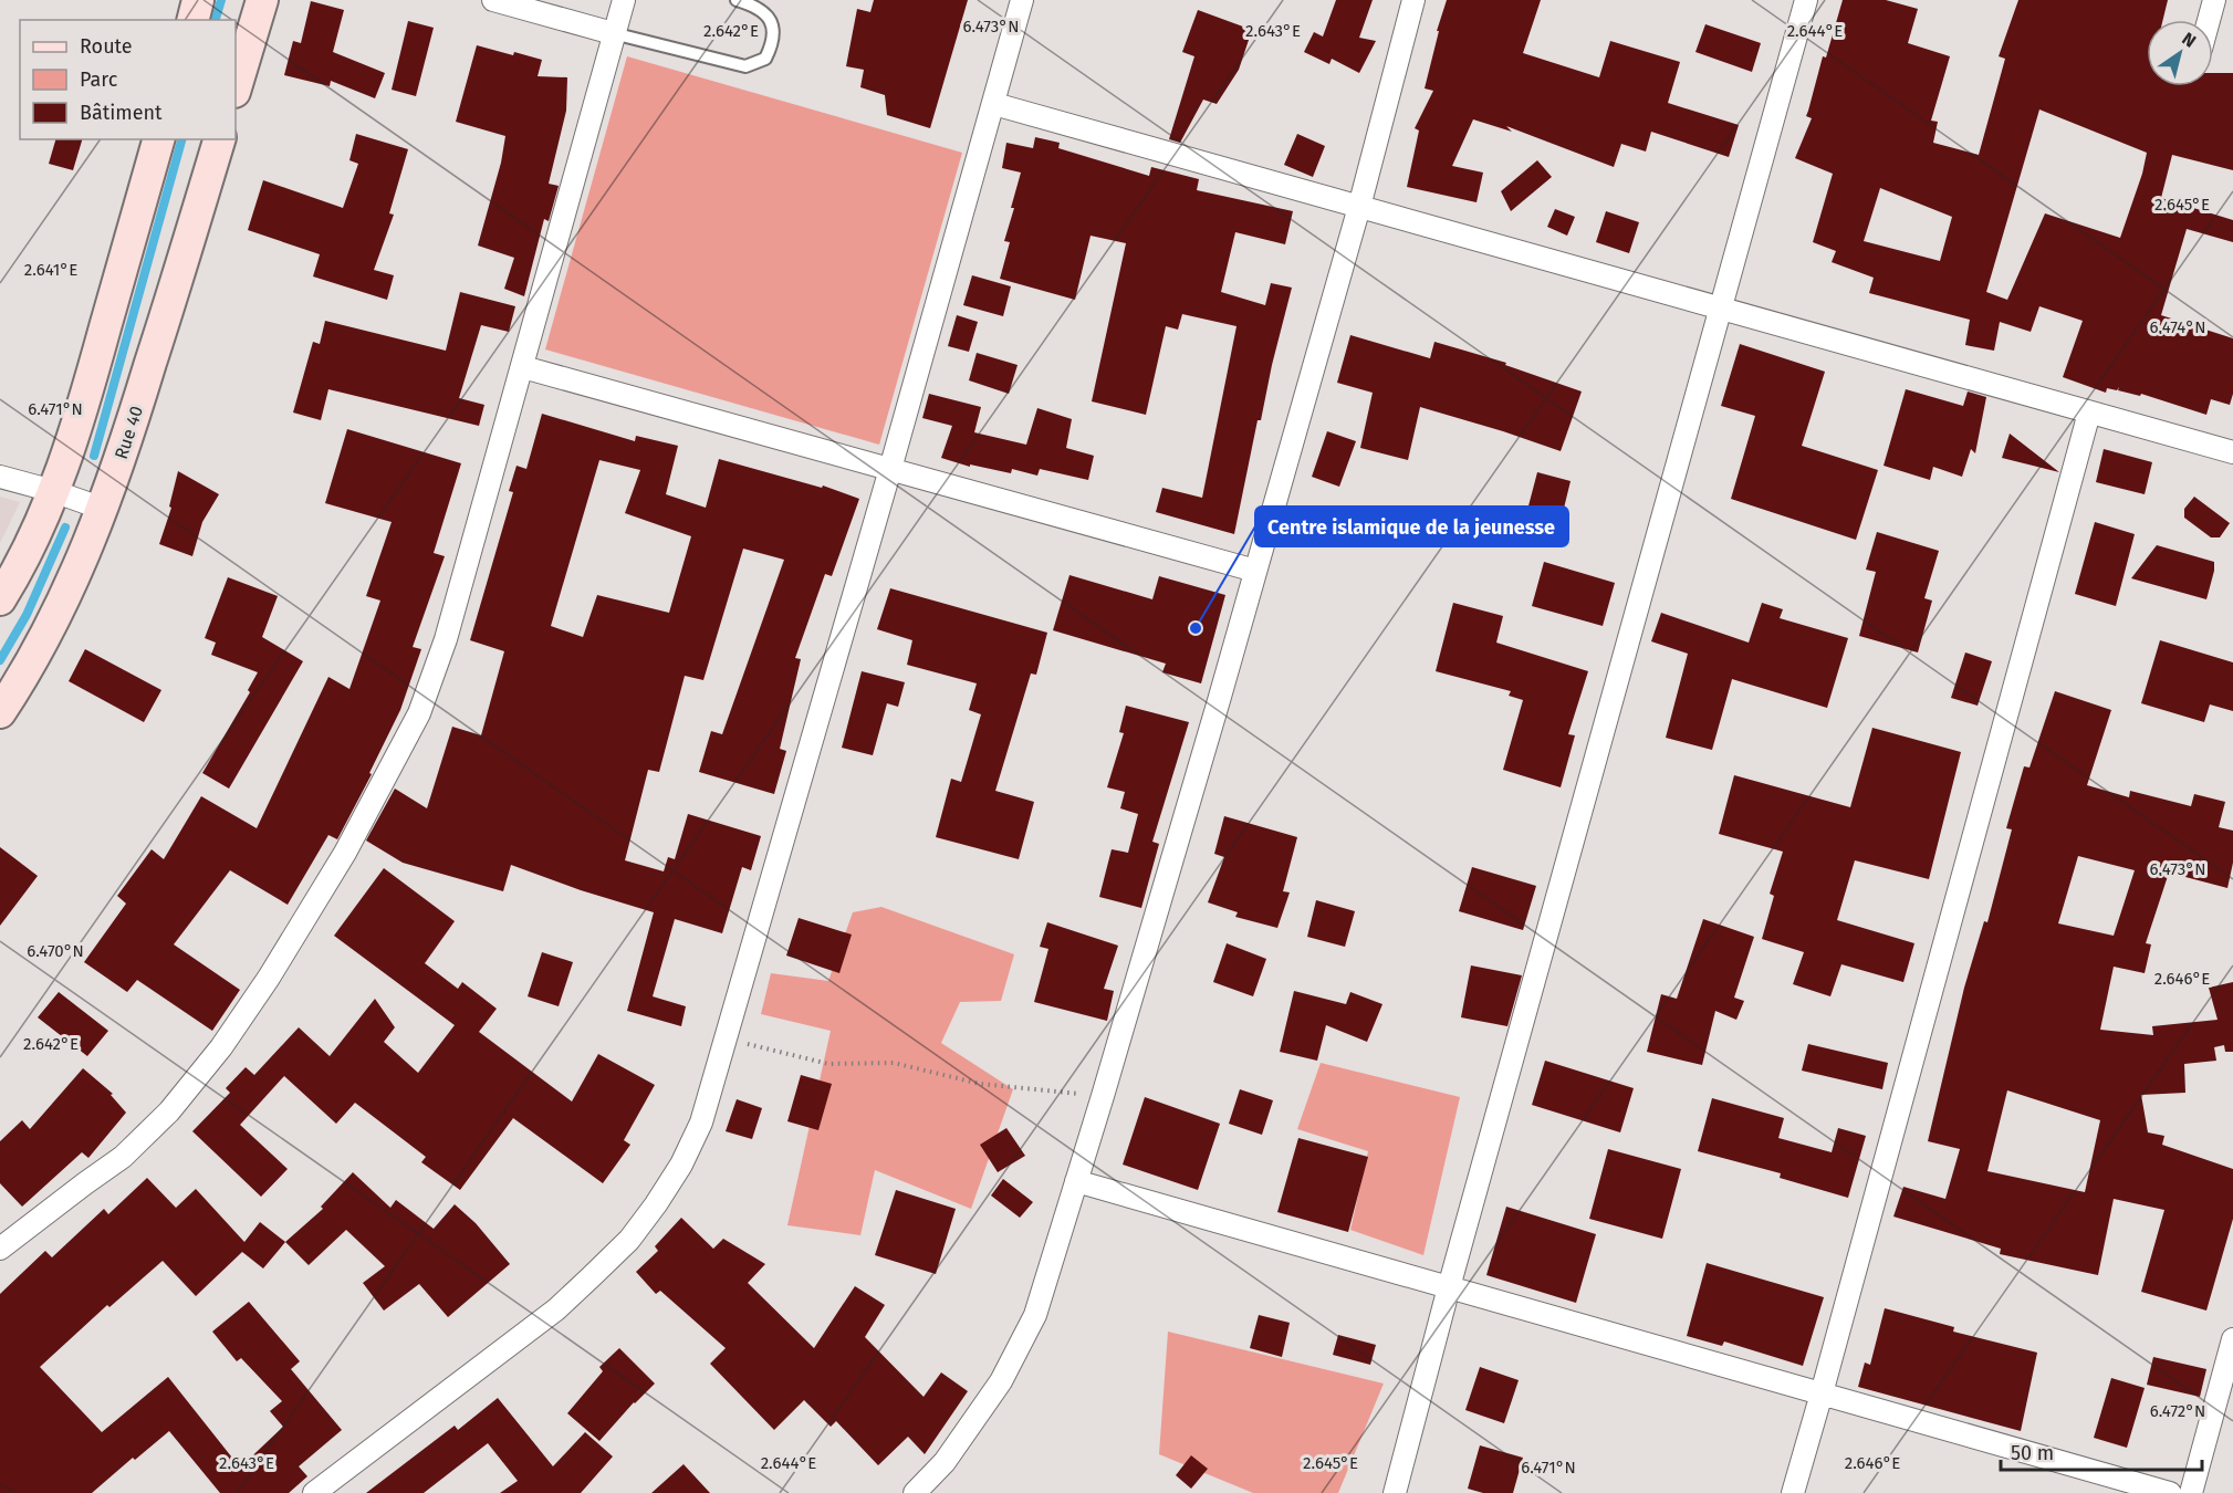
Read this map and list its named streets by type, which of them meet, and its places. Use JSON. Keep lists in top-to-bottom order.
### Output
{
  "streets": {
    "main road": ["Rue 40"]
  },
  "places": ["Centre islamique de la jeunesse"],
  "legend": ["Route", "Parc", "Bâtiment"],
  "scale_bar": "50 m",
  "north": "top right",
  "coordinates": [
    "6.473°N",
    "2.642°E",
    "2.643°E",
    "2.644°E",
    "2.645°E",
    "2.641°E",
    "6.474°N",
    "6.471°N",
    "6.470°N",
    "2.646°E",
    "6.472°N"
  ]
}
